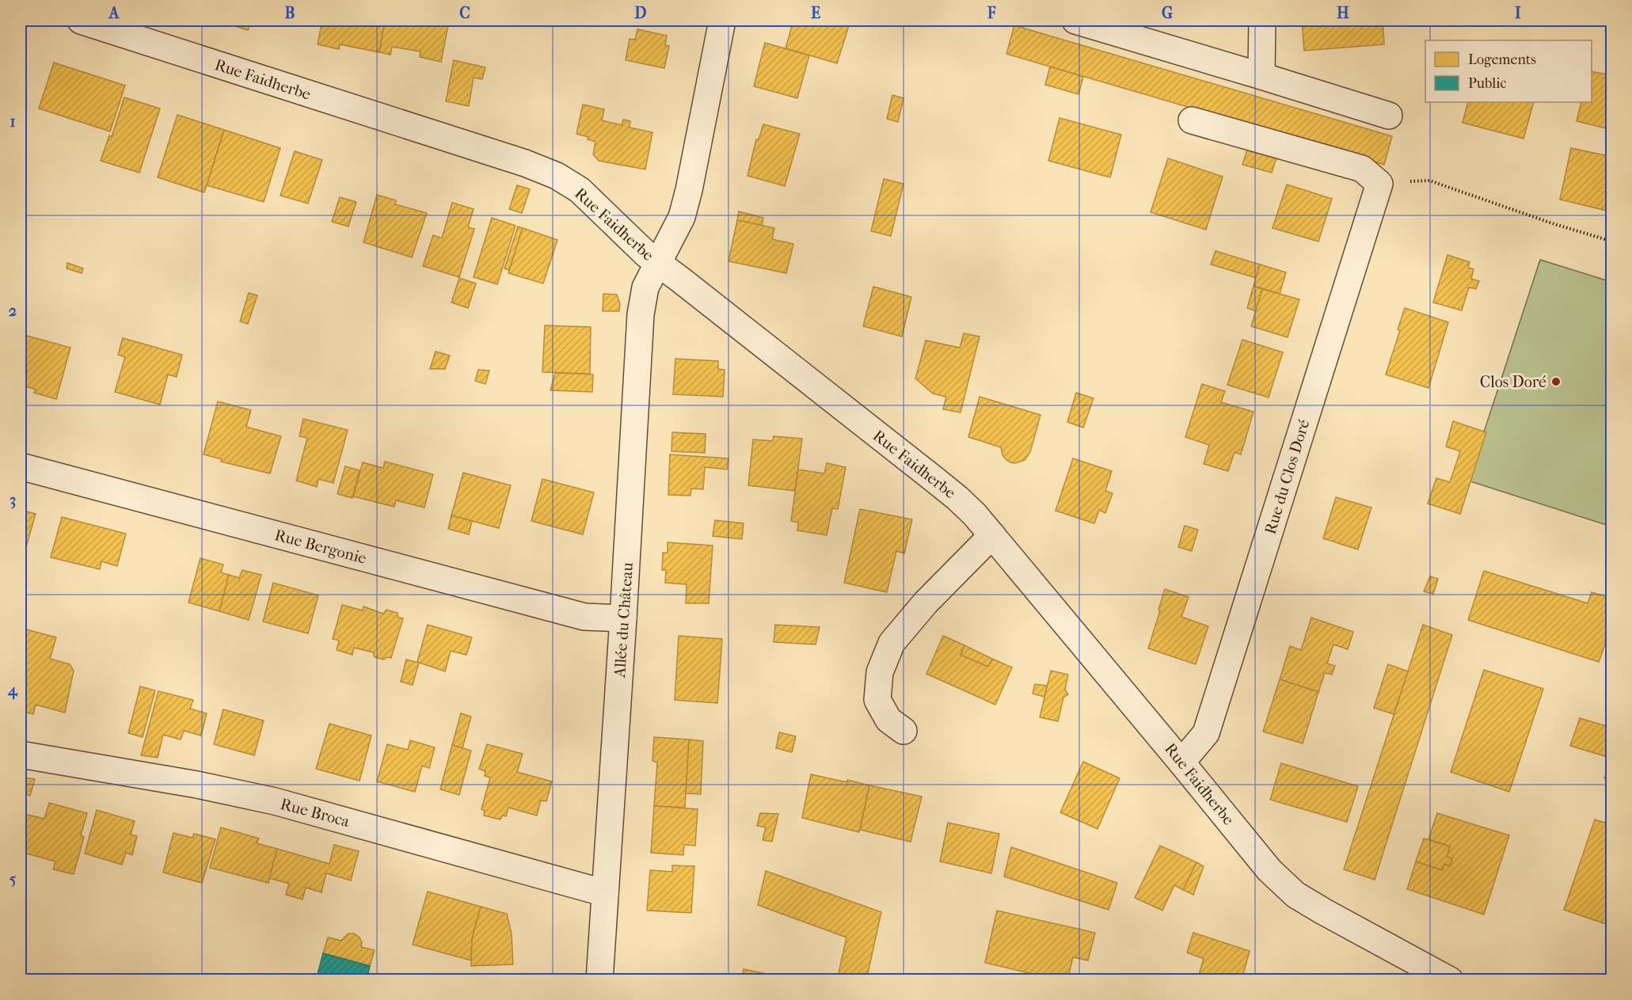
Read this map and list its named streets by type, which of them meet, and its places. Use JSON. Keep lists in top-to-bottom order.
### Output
{
  "streets": {
    "street": [
      "Rue Faidherbe",
      "Rue du Clos Doré",
      "Rue Bergonie",
      "Allée du Château",
      "Rue Broca"
    ]
  },
  "crossings": [
    ["Rue Faidherbe", "Rue du Clos Doré"],
    ["Rue Faidherbe", "Allée du Château"],
    ["Rue Bergonie", "Allée du Château"],
    ["Allée du Château", "Rue Broca"]
  ],
  "places": ["Clos Doré"],
  "legend": ["Logements", "Public"],
  "grid": {
    "columns": [
      "A",
      "B",
      "C",
      "D",
      "E",
      "F",
      "G",
      "H",
      "I"
    ],
    "rows": [
      "1",
      "2",
      "3",
      "4",
      "5"
    ]
  }
}
